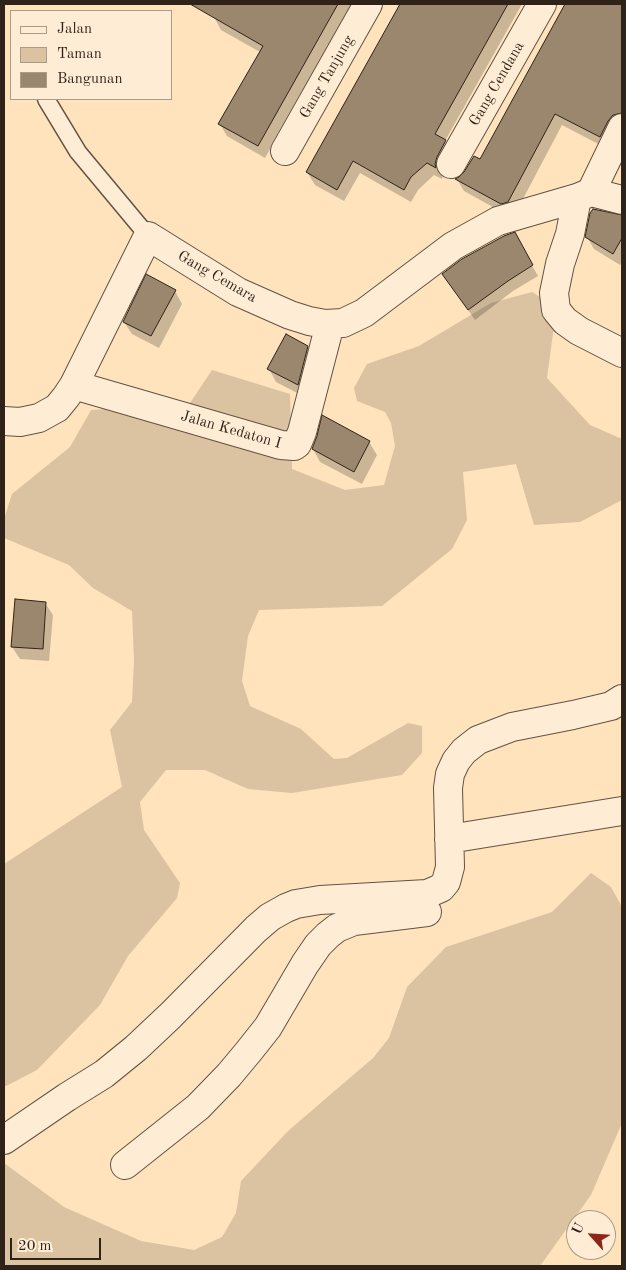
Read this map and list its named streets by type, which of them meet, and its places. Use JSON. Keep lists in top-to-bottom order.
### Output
{
  "streets": {
    "street": [
      "Gang Tanjung",
      "Gang Cendana",
      "Gang Cemara",
      "Jalan Kedaton I"
    ]
  },
  "crossings": [
    ["Gang Cemara", "Jalan Kedaton I"]
  ],
  "legend": ["Jalan", "Taman", "Bangunan"],
  "scale_bar": "20 m",
  "north": "top left"
}
